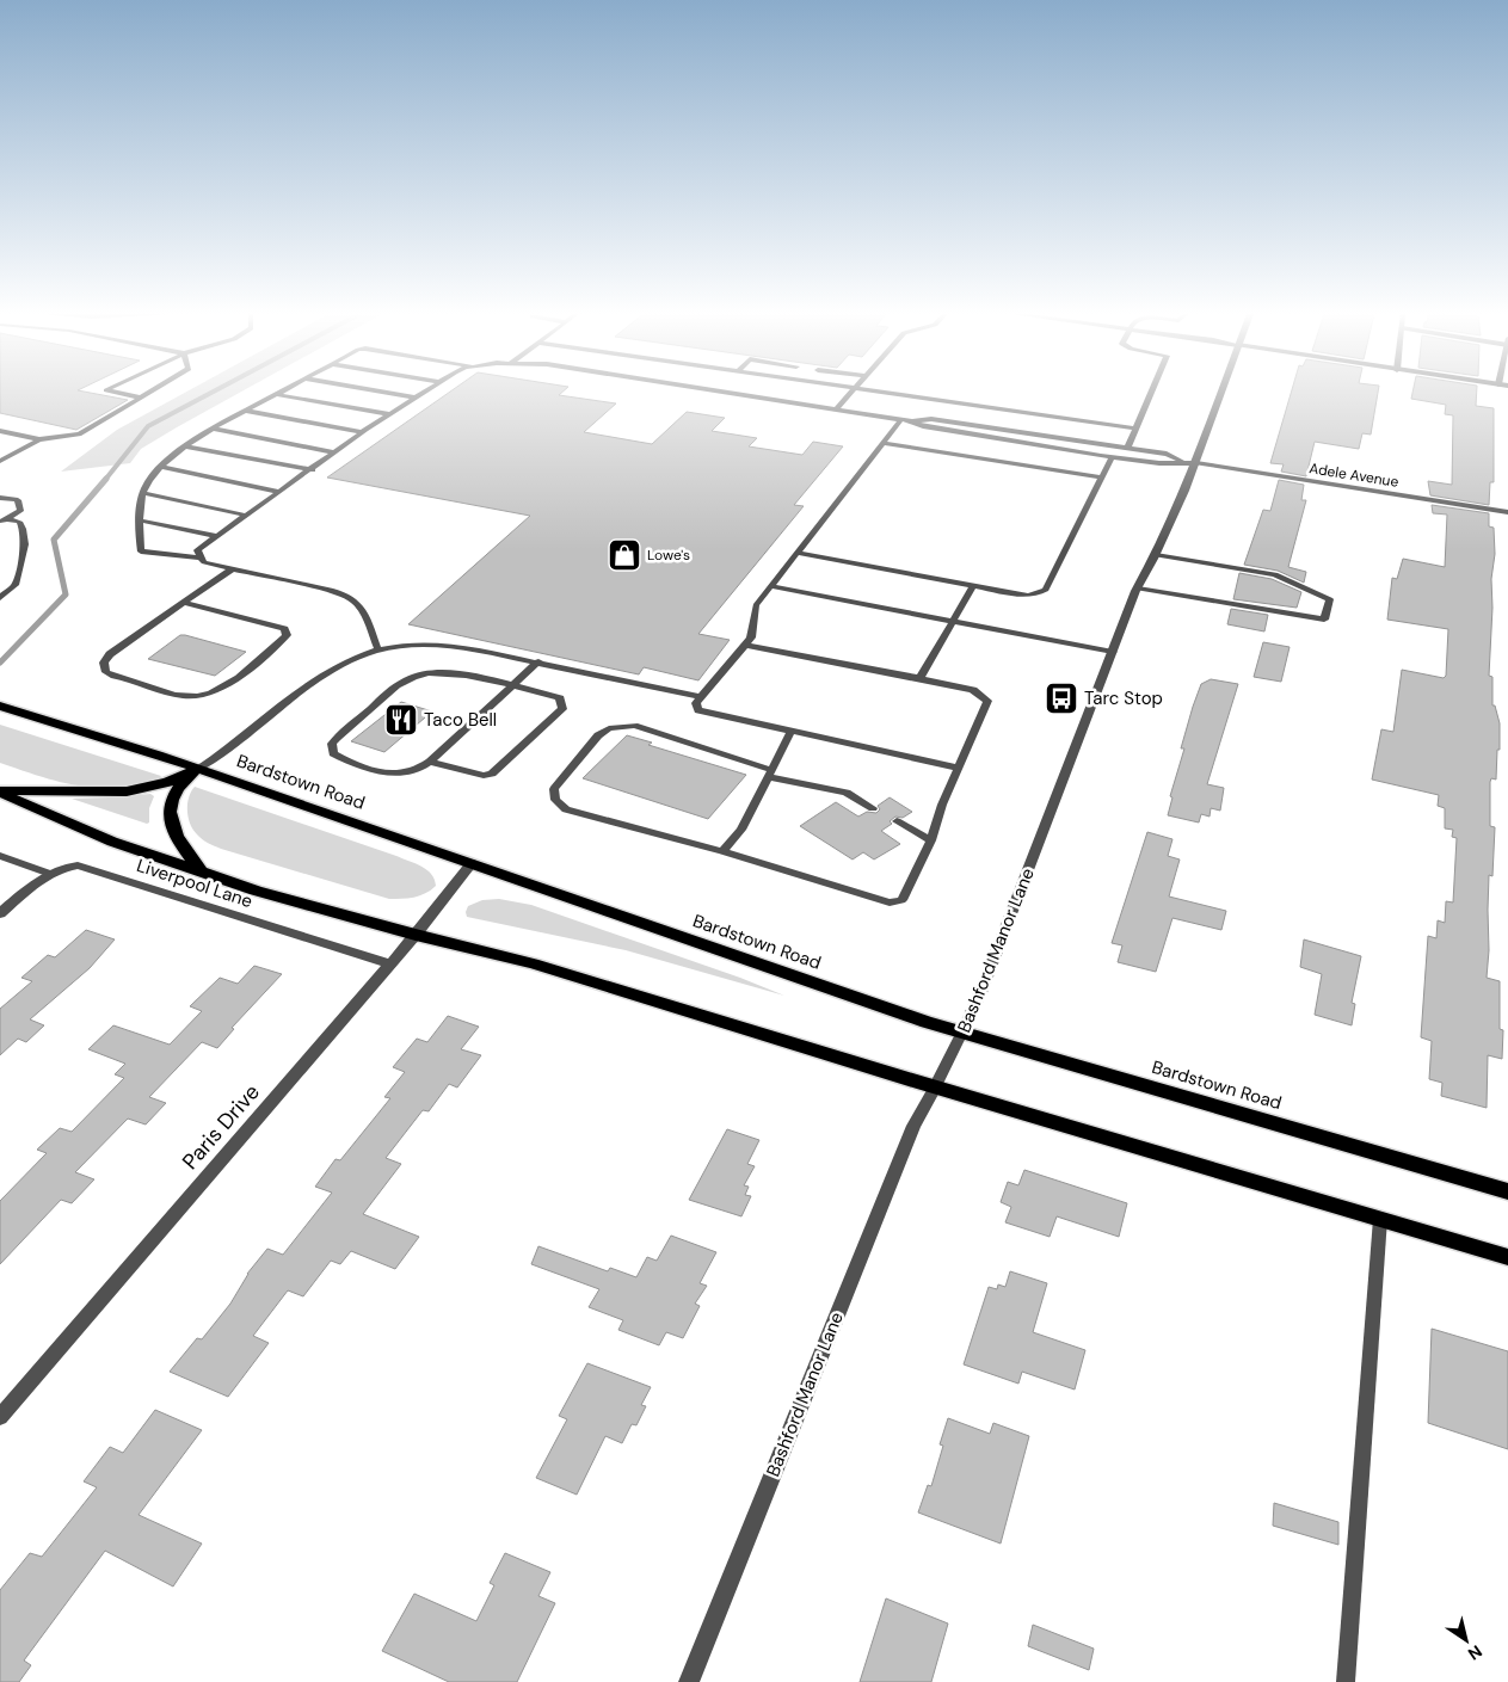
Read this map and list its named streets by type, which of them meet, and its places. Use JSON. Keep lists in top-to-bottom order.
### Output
{
  "streets": {
    "main road": ["Bardstown Road"],
    "street": [
      "Adele Avenue",
      "Liverpool Lane",
      "Bashford Manor Lane",
      "Paris Drive"
    ]
  },
  "crossings": [
    ["Adele Avenue", "Bashford Manor Lane"],
    ["Bardstown Road", "Bashford Manor Lane"],
    ["Bardstown Road", "Paris Drive"],
    ["Liverpool Lane", "Paris Drive"]
  ],
  "places": {
    "shop": ["Lowe's"],
    "bus stop": ["Tarc Stop"],
    "restaurant": ["Taco Bell"]
  },
  "north": "bottom right"
}
